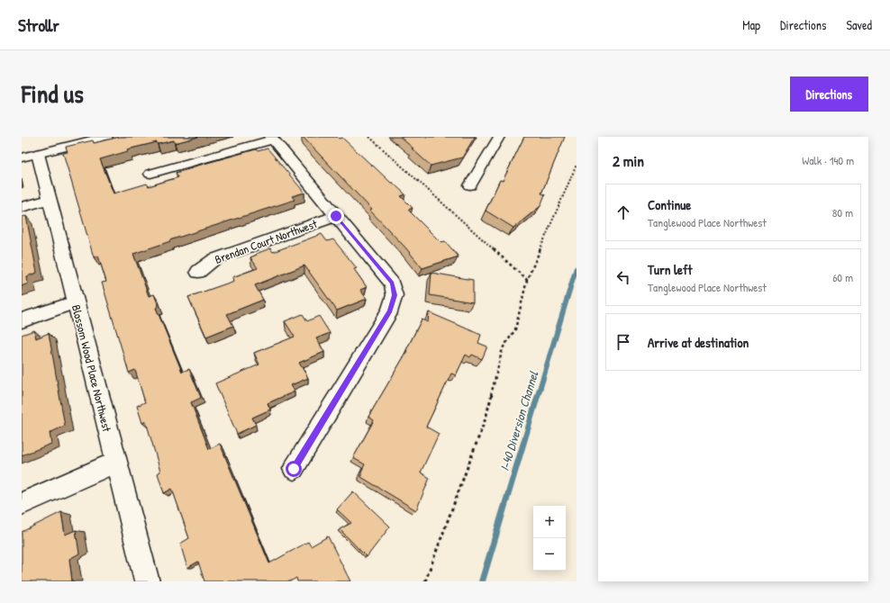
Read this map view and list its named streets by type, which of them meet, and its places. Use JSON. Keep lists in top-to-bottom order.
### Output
{
  "streets": {
    "street": ["Brendan Court Northwest", "Blossom Wood Place Northwest"]
  },
  "water": ["I-40 Diversion Channel"],
  "page": {
    "header": "Strollr",
    "nav": ["Map", "Directions", "Saved"],
    "title": "Find us",
    "buttons": "Directions",
    "heading": ["2 min", "Walk · 140 m"],
    "list": [
      ["Continue", "Tanglewood Place Northwest", "80 m"],
      ["Turn left", "Tanglewood Place Northwest", "60 m"],
      "Arrive at destination"
    ],
    "map_buttons": ["+", "−"]
  }
}
